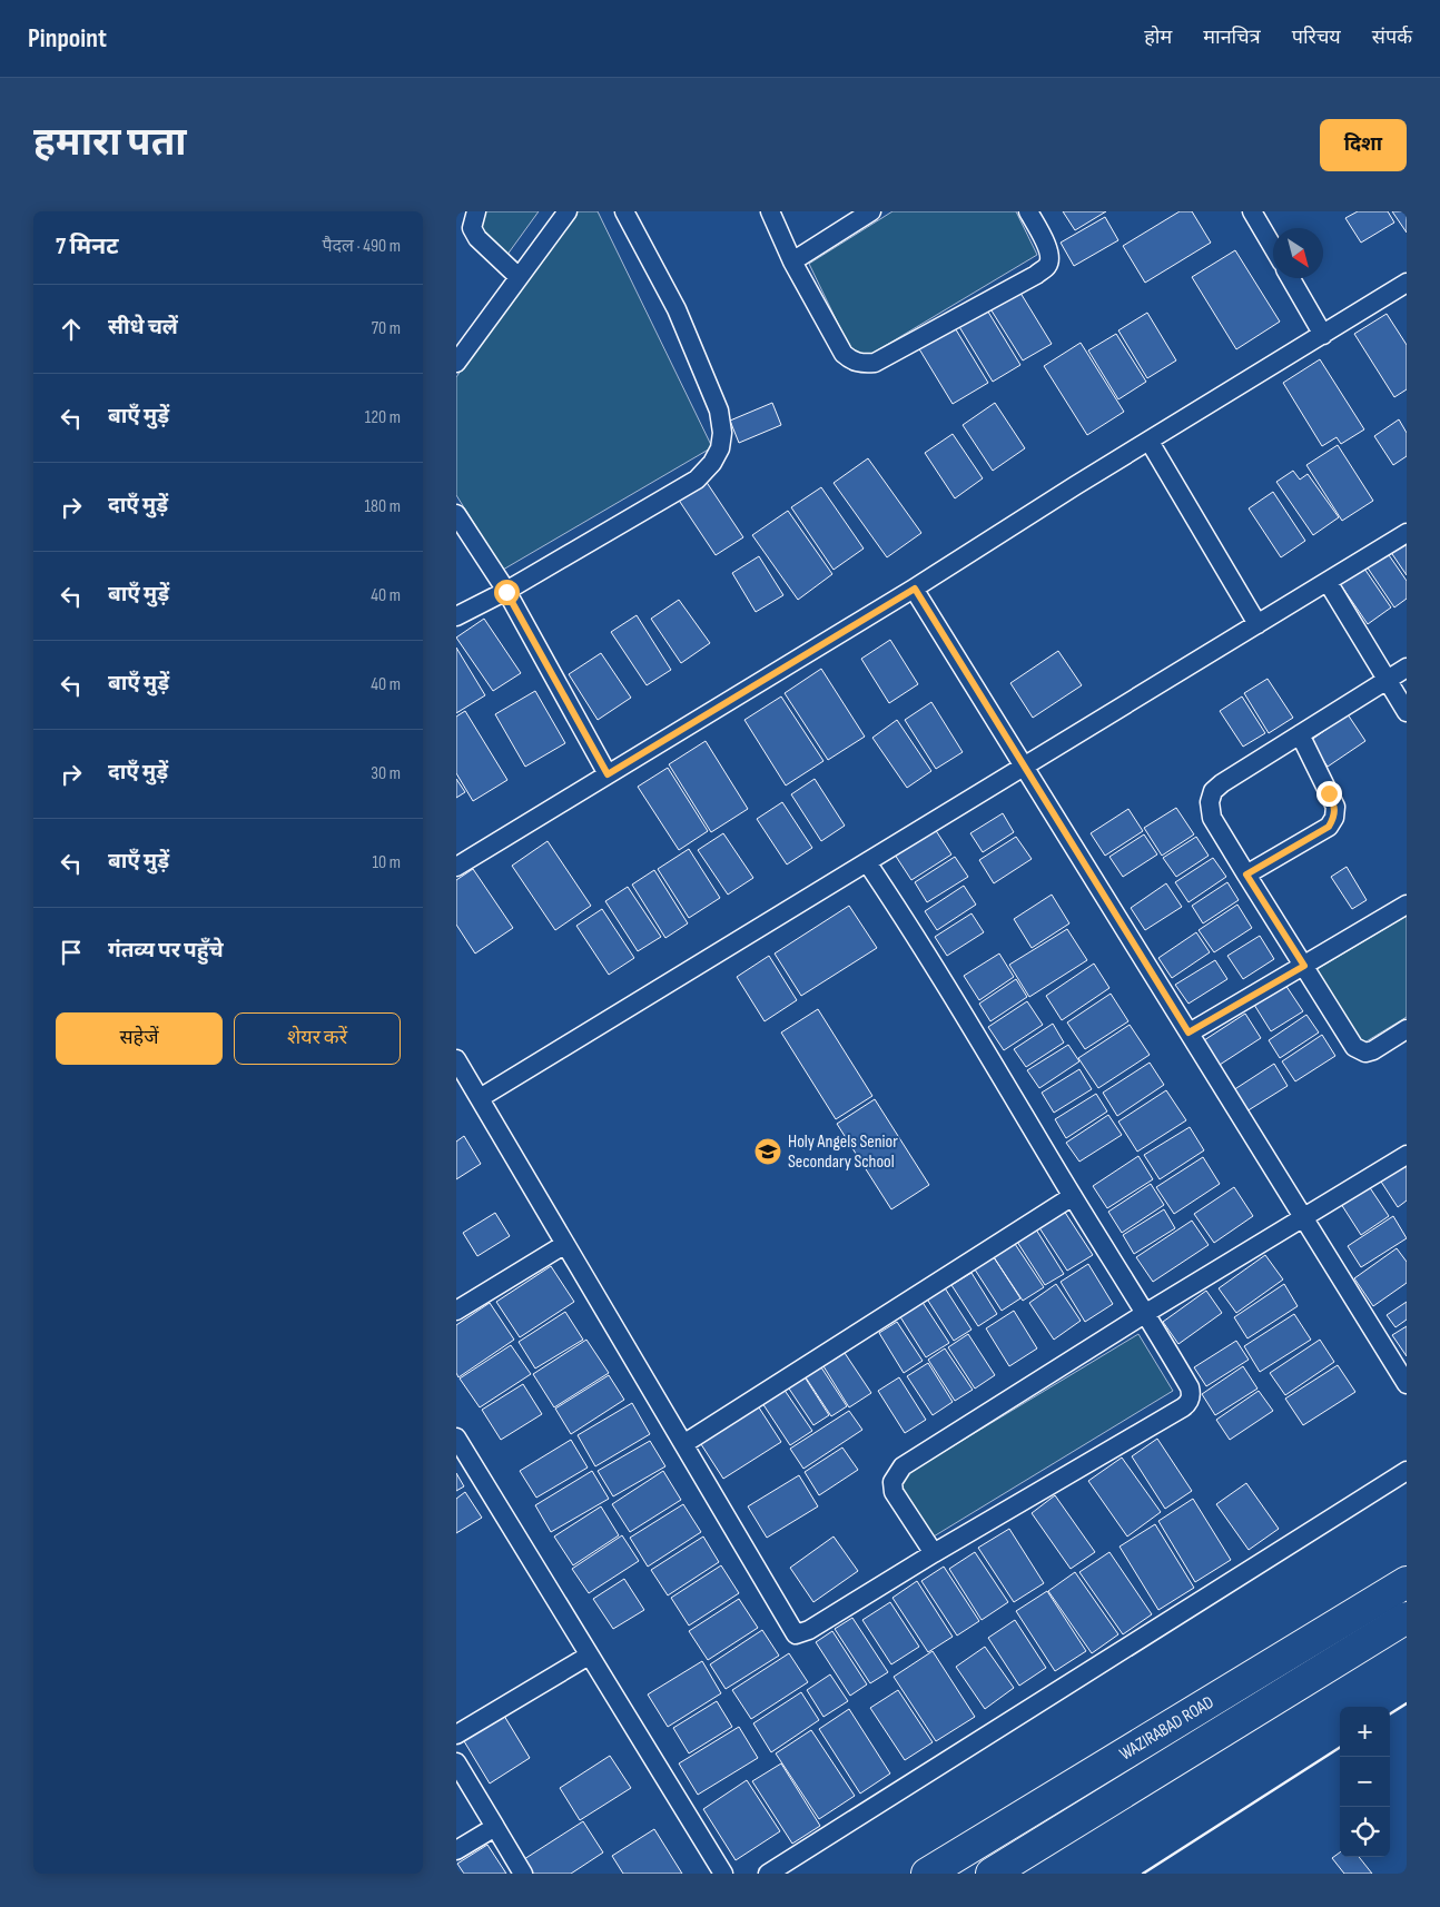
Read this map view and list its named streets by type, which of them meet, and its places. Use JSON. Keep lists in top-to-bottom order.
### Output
{
  "streets": {
    "highway": ["WAZIRABAD ROAD"]
  },
  "places": {
    "school or university": ["Holy Angels Senior Secondary School"]
  },
  "north": "bottom right",
  "page": {
    "header": "Pinpoint",
    "nav": [
      "होम",
      "मानचित्र",
      "परिचय",
      "संपर्क"
    ],
    "title": "हमारा पता",
    "buttons": [
      "दिशा",
      ["सहेजें", "शेयर करें"]
    ],
    "heading": ["7 मिनट", "पैदल · 490 m"],
    "list": [
      ["सीधे चलें", "70 m"],
      ["बाएँ मुड़ें", "120 m"],
      ["दाएँ मुड़ें", "180 m"],
      ["बाएँ मुड़ें", "40 m"],
      ["बाएँ मुड़ें", "40 m"],
      ["दाएँ मुड़ें", "30 m"],
      ["बाएँ मुड़ें", "10 m"],
      "गंतव्य पर पहुँचे"
    ],
    "map_buttons": ["+", "−"]
  }
}
